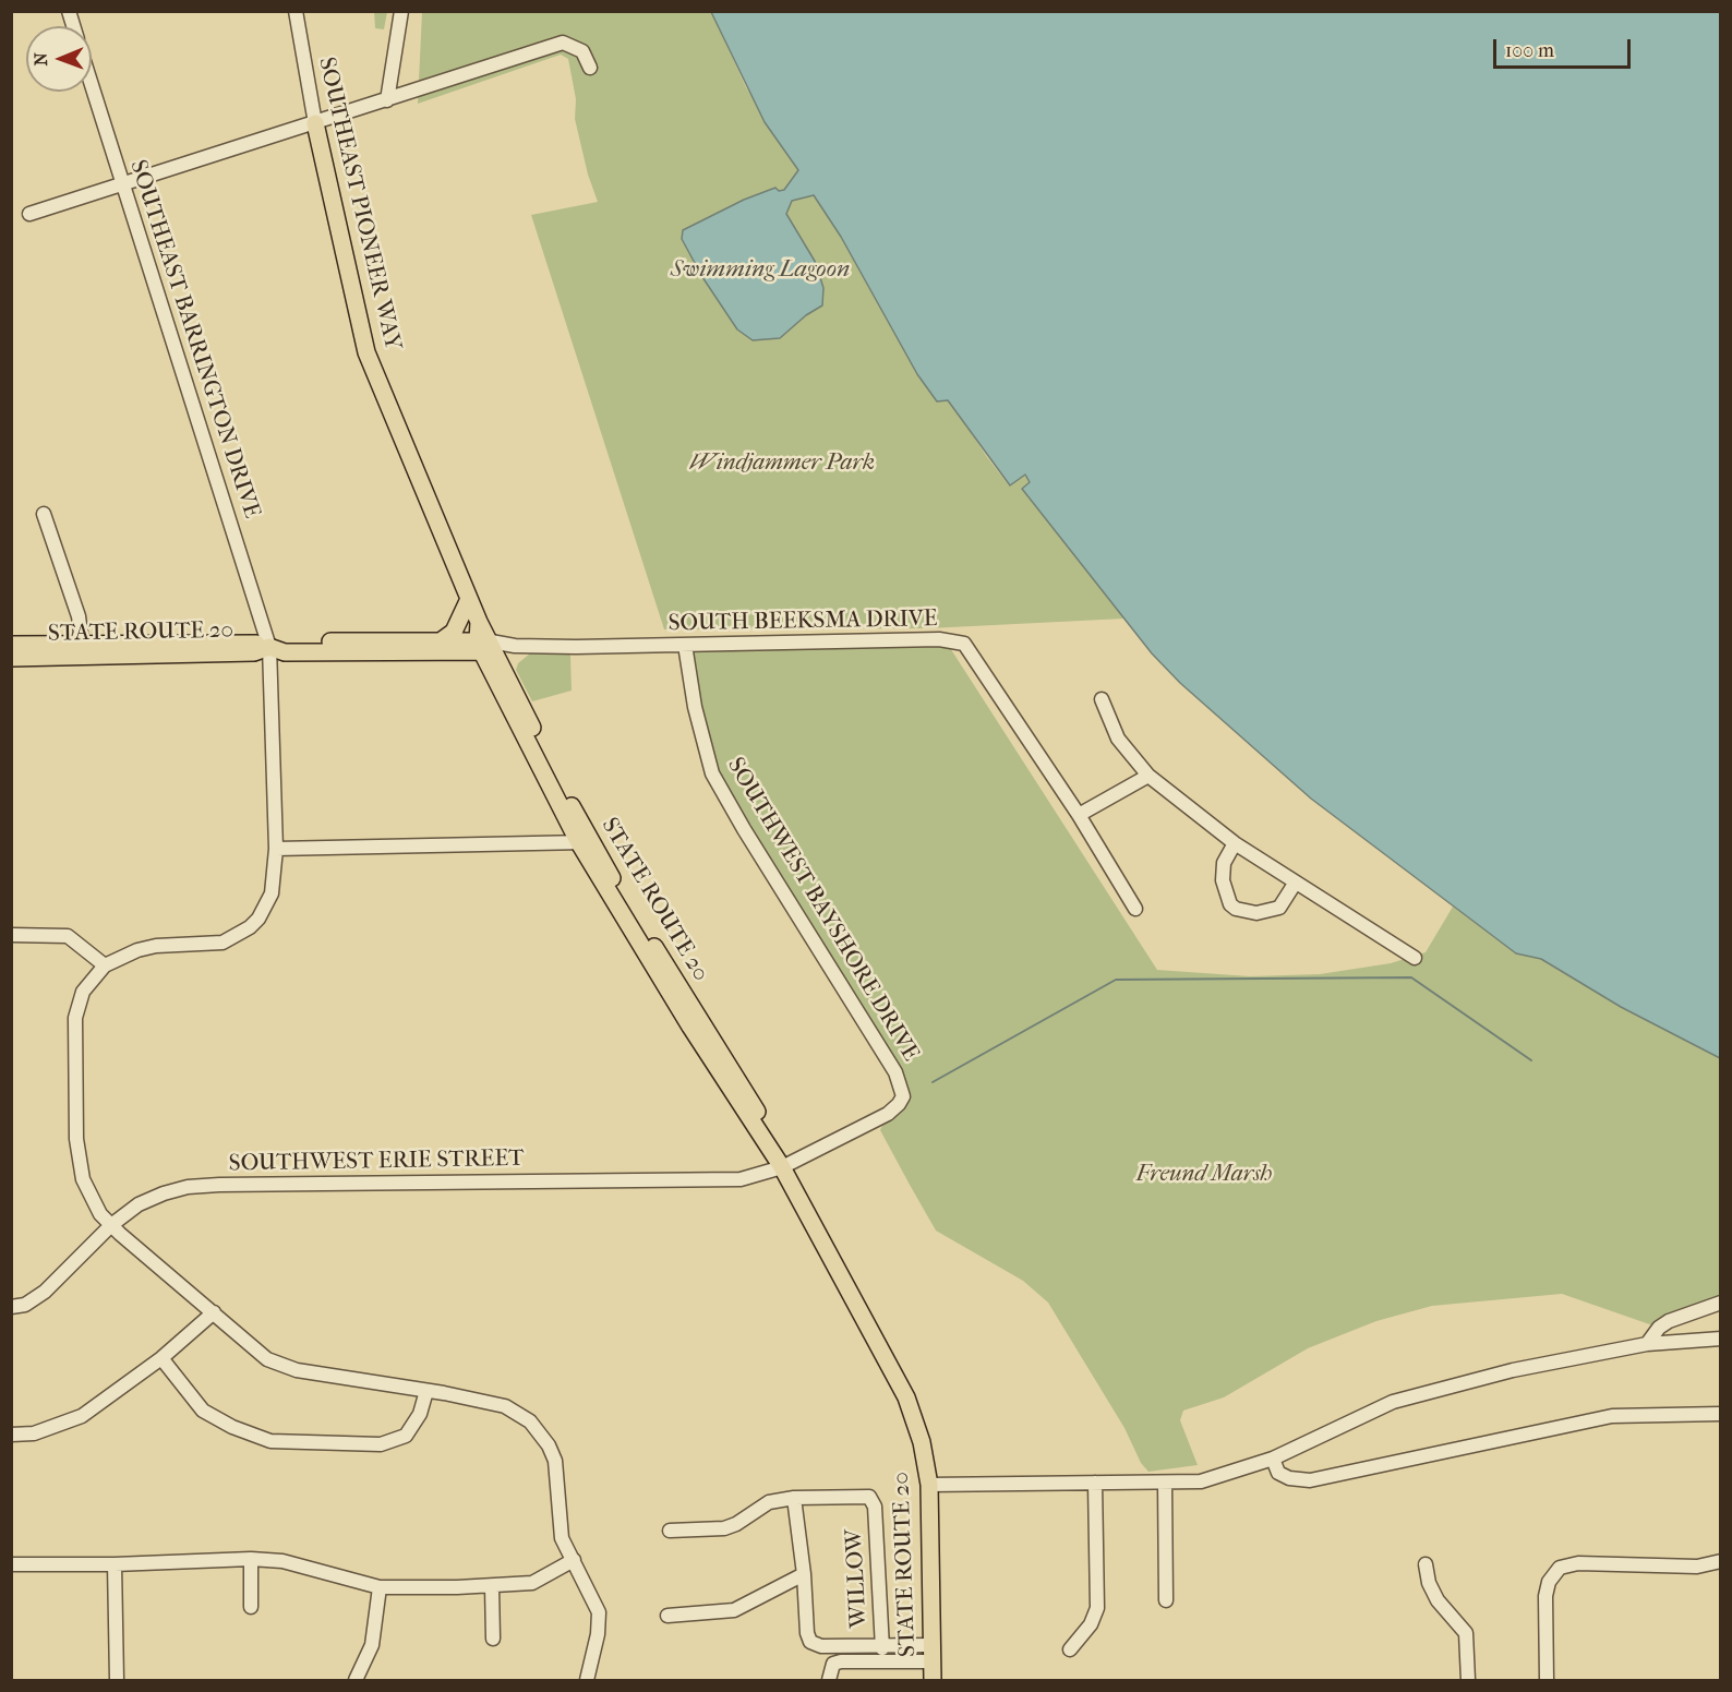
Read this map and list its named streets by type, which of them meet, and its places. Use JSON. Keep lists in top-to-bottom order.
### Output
{
  "streets": {
    "main road": ["SOUTHEAST PIONEER WAY", "STATE ROUTE 20"],
    "street": [
      "SOUTHEAST BARRINGTON DRIVE",
      "SOUTH BEEKSMA DRIVE",
      "SOUTHWEST BAYSHORE DRIVE",
      "SOUTHWEST ERIE STREET",
      "WILLOW"
    ]
  },
  "crossings": [
    ["SOUTHEAST PIONEER WAY", "SOUTH BEEKSMA DRIVE"],
    ["SOUTHEAST PIONEER WAY", "STATE ROUTE 20"],
    ["SOUTHEAST BARRINGTON DRIVE", "STATE ROUTE 20"],
    ["SOUTH BEEKSMA DRIVE", "STATE ROUTE 20"],
    ["SOUTH BEEKSMA DRIVE", "SOUTHWEST BAYSHORE DRIVE"],
    ["STATE ROUTE 20", "SOUTHWEST BAYSHORE DRIVE"],
    ["STATE ROUTE 20", "SOUTHWEST ERIE STREET"],
    ["SOUTHWEST BAYSHORE DRIVE", "SOUTHWEST ERIE STREET"]
  ],
  "water": ["Swimming Lagoon"],
  "parks": ["Windjammer Park", "Freund Marsh"],
  "scale_bar": "100 m",
  "north": "left"
}
